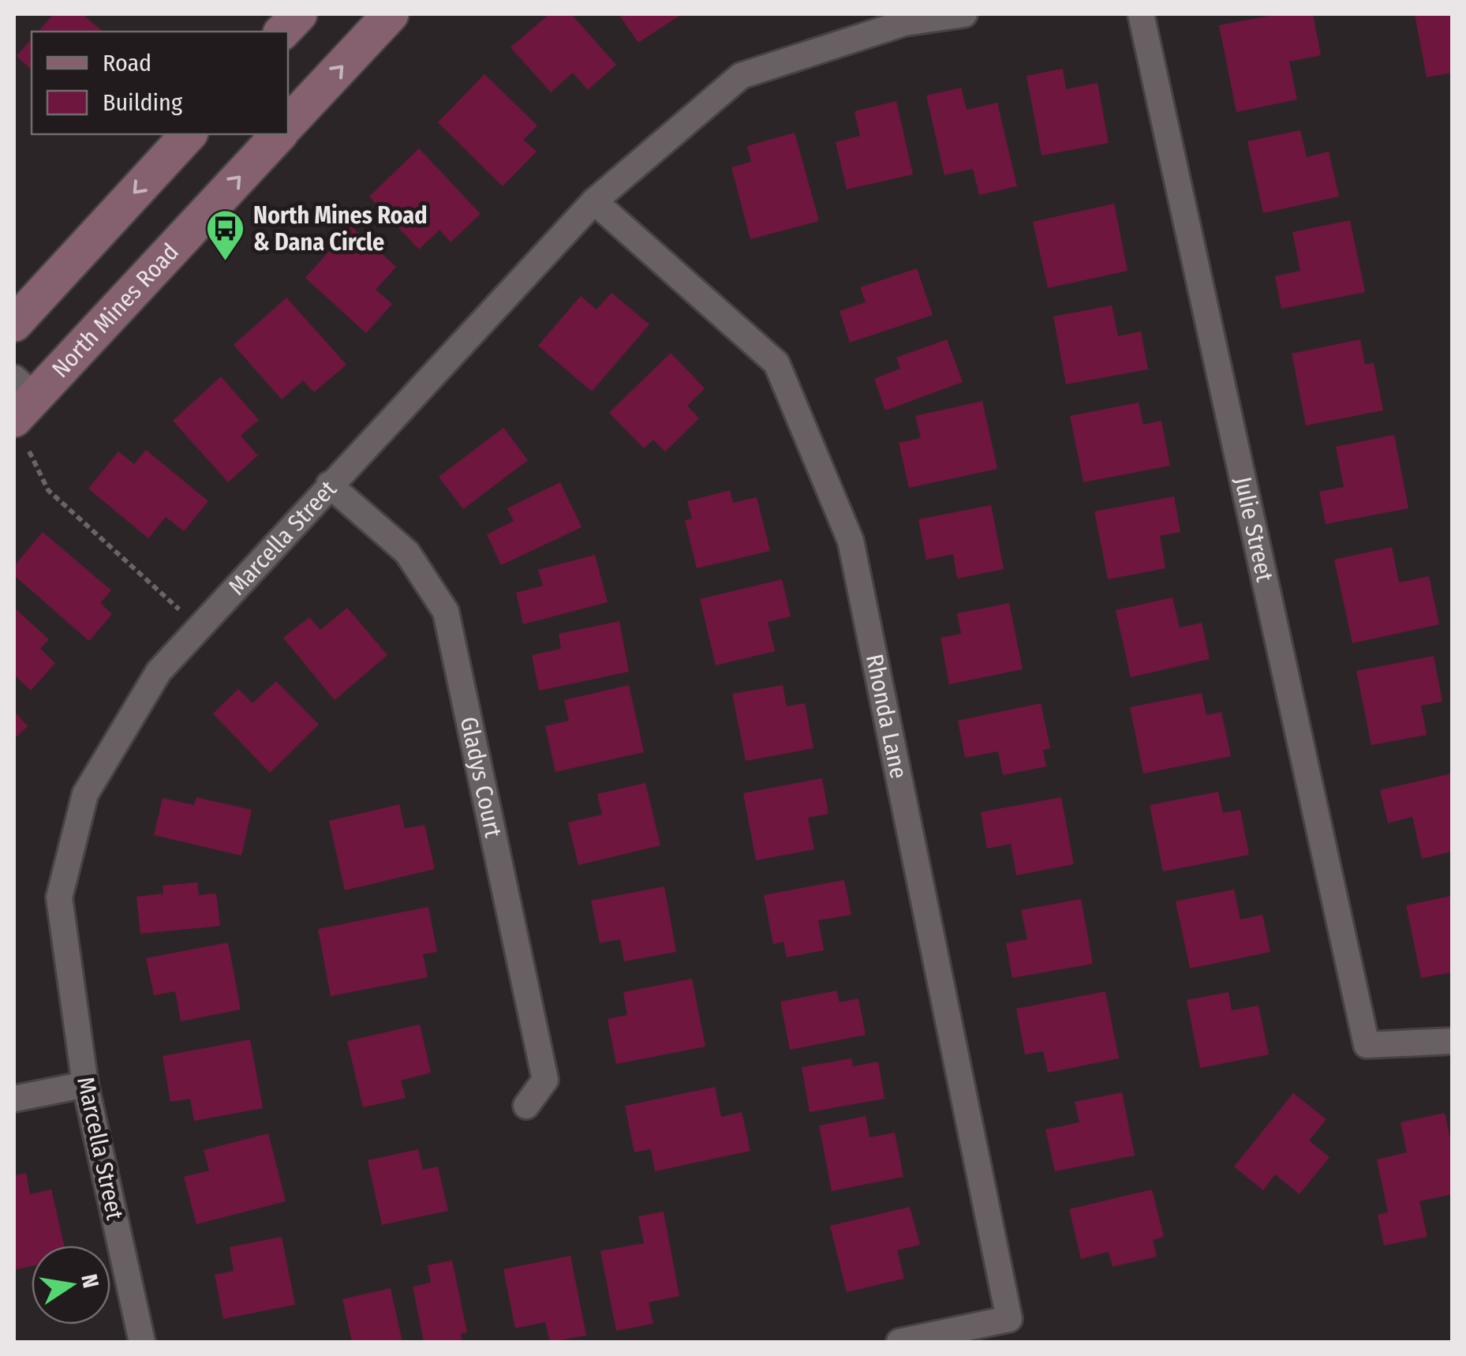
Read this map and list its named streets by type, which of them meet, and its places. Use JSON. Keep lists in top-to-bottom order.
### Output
{
  "streets": {
    "main road": ["North Mines Road"],
    "street": [
      "Julie Street",
      "Marcella Street",
      "Rhonda Lane",
      "Gladys Court"
    ]
  },
  "crossings": [
    ["Marcella Street", "Rhonda Lane"],
    ["Marcella Street", "Gladys Court"]
  ],
  "places": {
    "bus stop": ["North Mines Road & Dana Circle"]
  },
  "legend": ["Road", "Building"],
  "north": "right"
}
